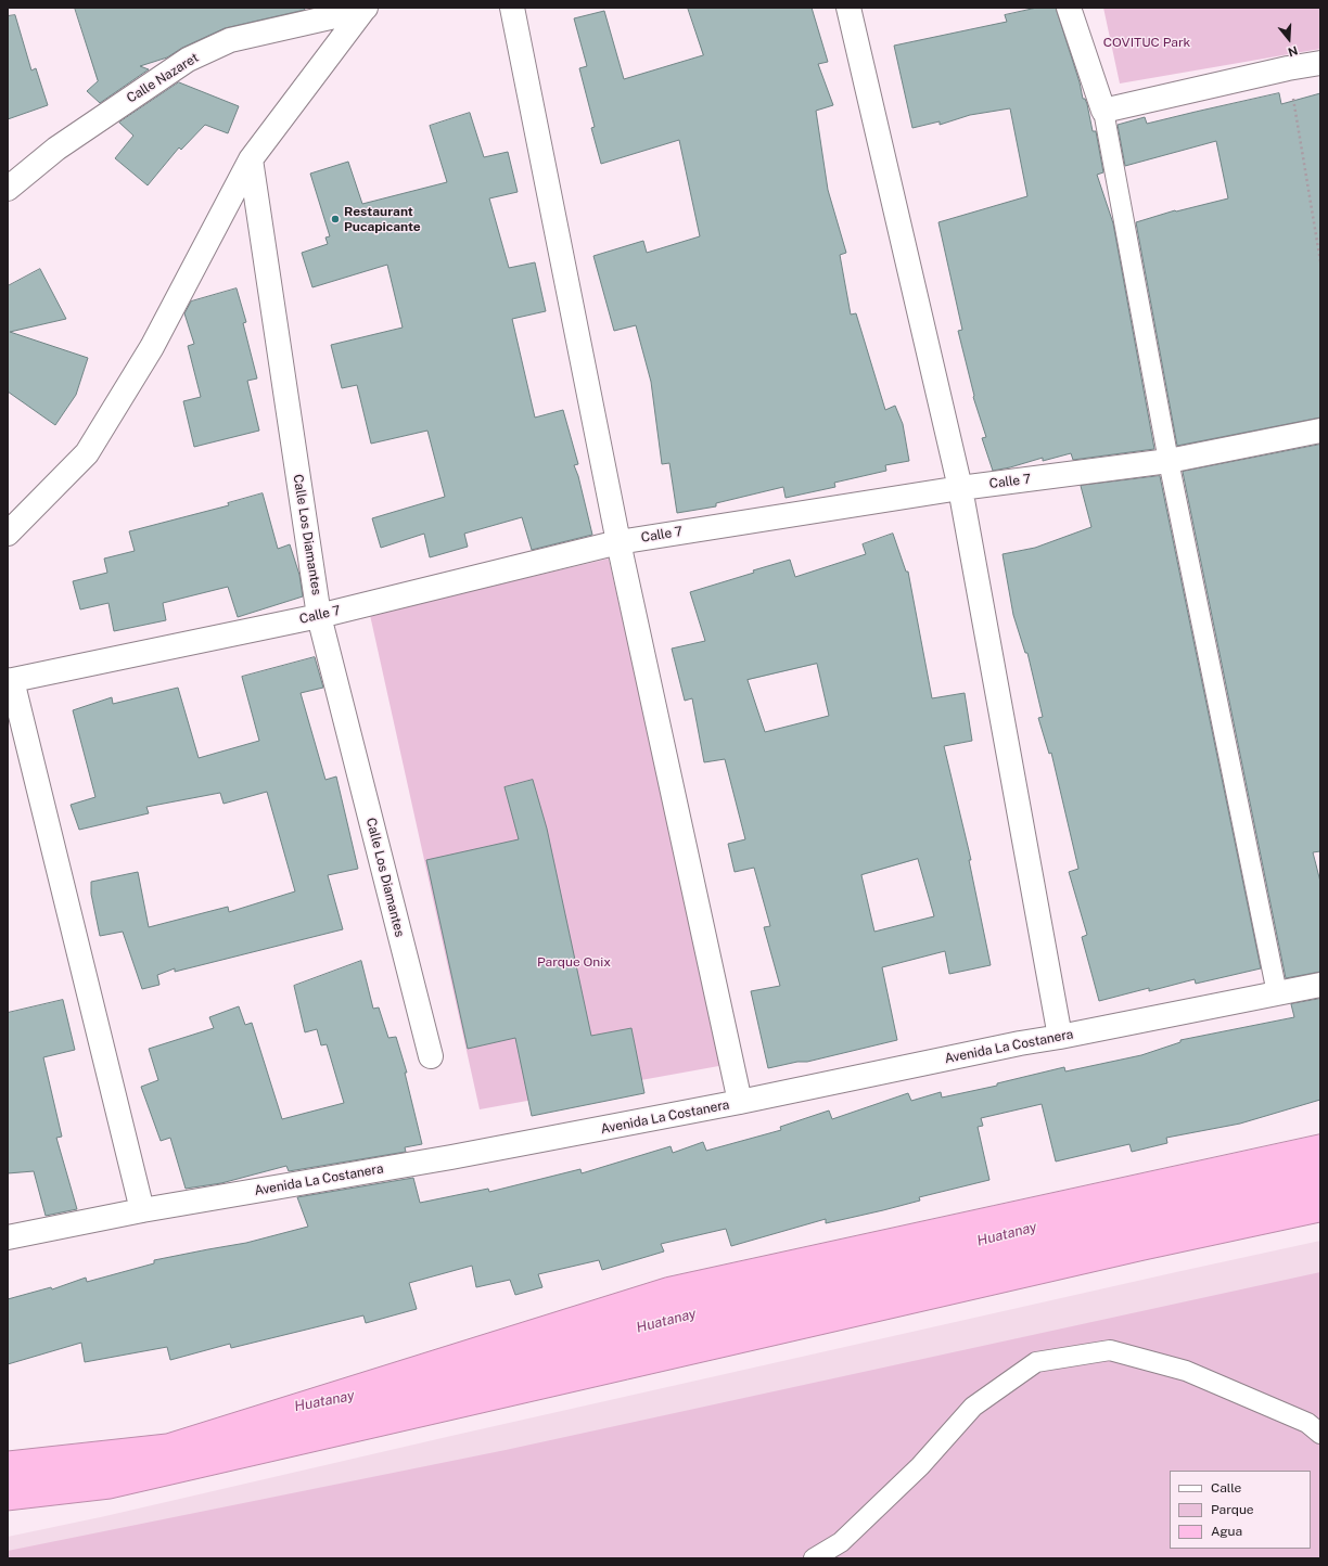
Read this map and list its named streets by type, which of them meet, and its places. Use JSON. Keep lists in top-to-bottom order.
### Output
{
  "streets": {
    "street": [
      "Calle Nazaret",
      "Calle 7",
      "Calle Los Diamantes",
      "Avenida La Costanera"
    ]
  },
  "crossings": [
    ["Calle 7", "Calle Los Diamantes"]
  ],
  "water": ["Huatanay"],
  "parks": ["COVITUC Park", "Parque Onix"],
  "places": ["Restaurant Pucapicante"],
  "legend": ["Calle", "Parque", "Agua"],
  "north": "bottom"
}
